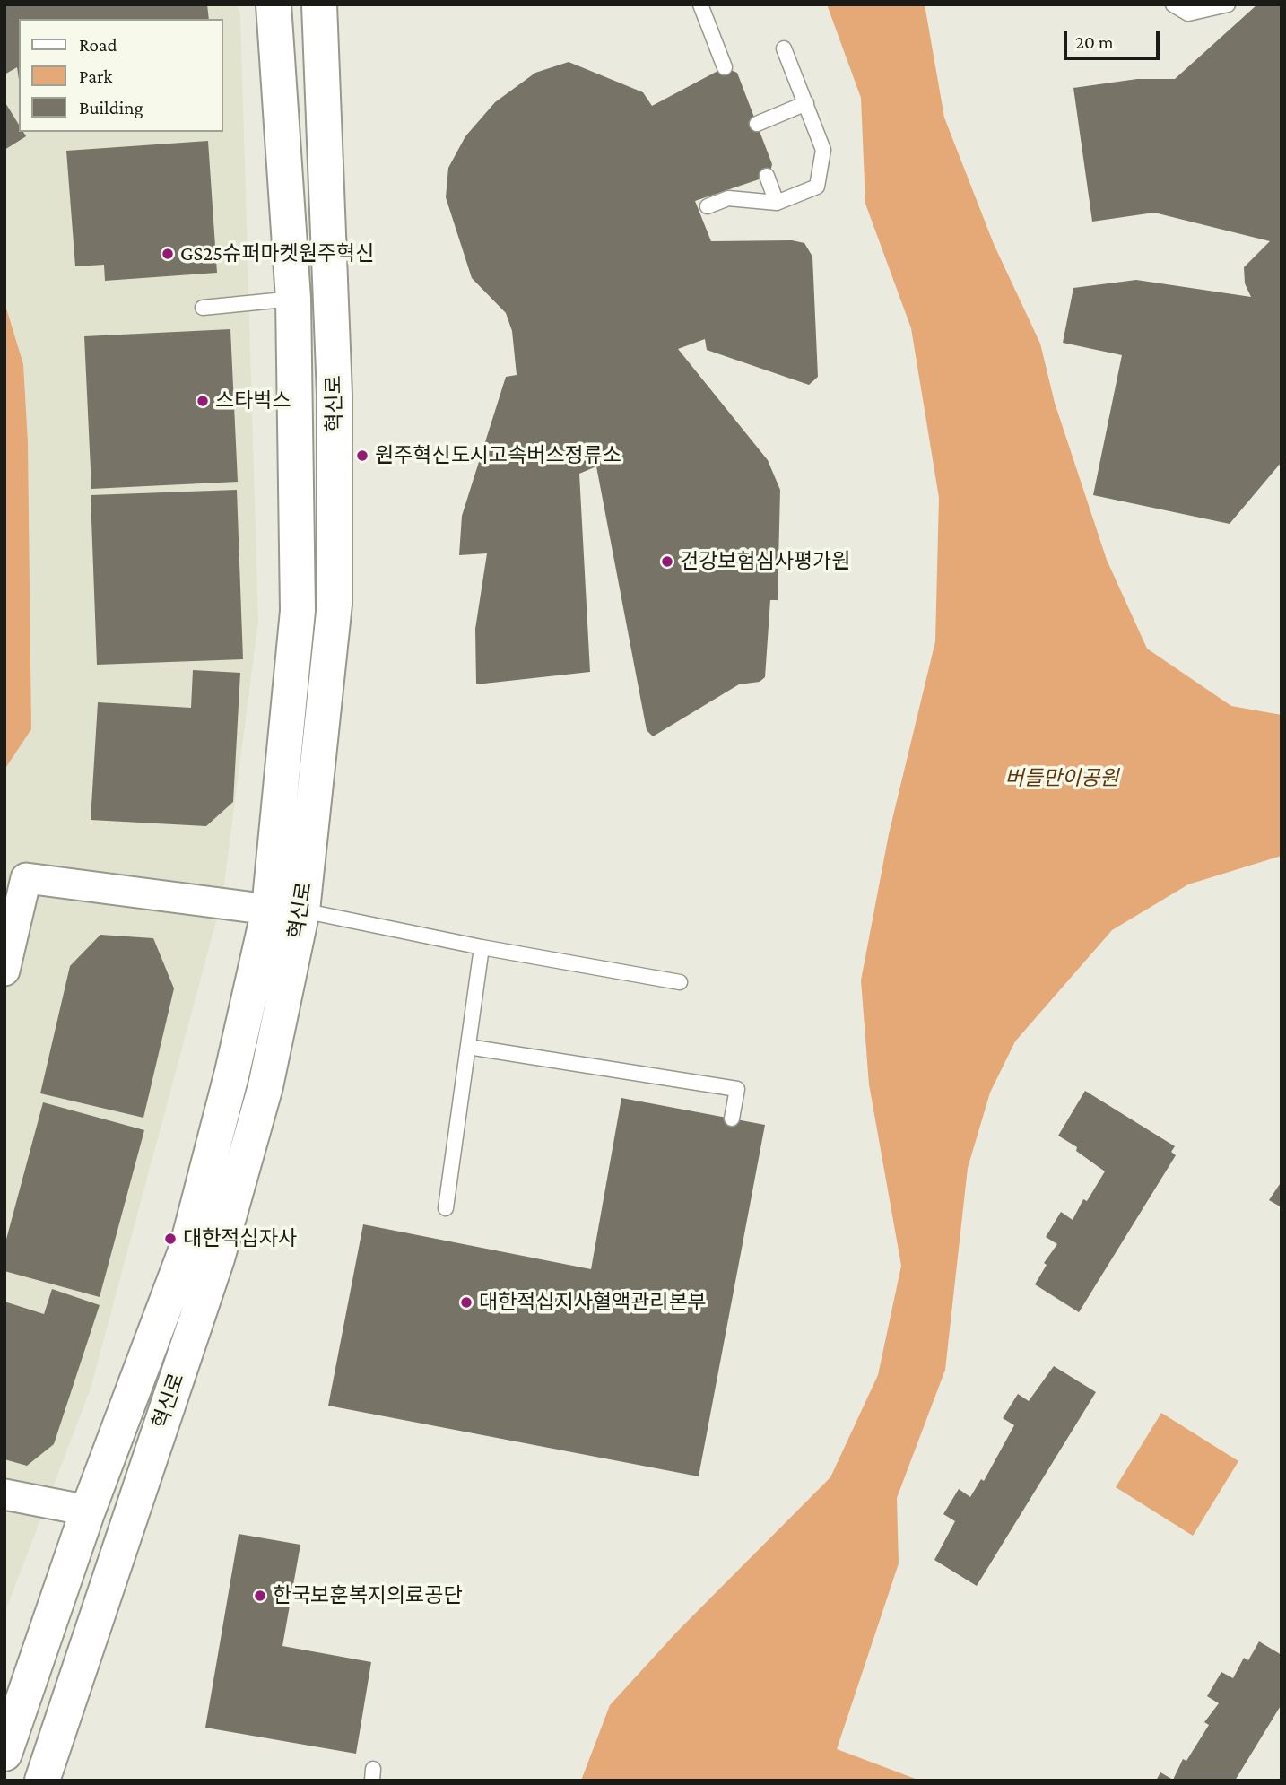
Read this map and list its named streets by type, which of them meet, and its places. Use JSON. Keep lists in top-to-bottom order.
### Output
{
  "streets": {
    "street": ["혁신로"]
  },
  "parks": ["버들만이공원"],
  "places": [
    "GS25슈퍼마켓원주혁신",
    "스타벅스",
    "원주혁신도시고속버스정류소",
    "건강보험심사평가원",
    "대한적십자사",
    "대한적십지사혈액관리본부",
    "한국보훈복지의료공단"
  ],
  "legend": ["Road", "Park", "Building"],
  "scale_bar": "20 m"
}
